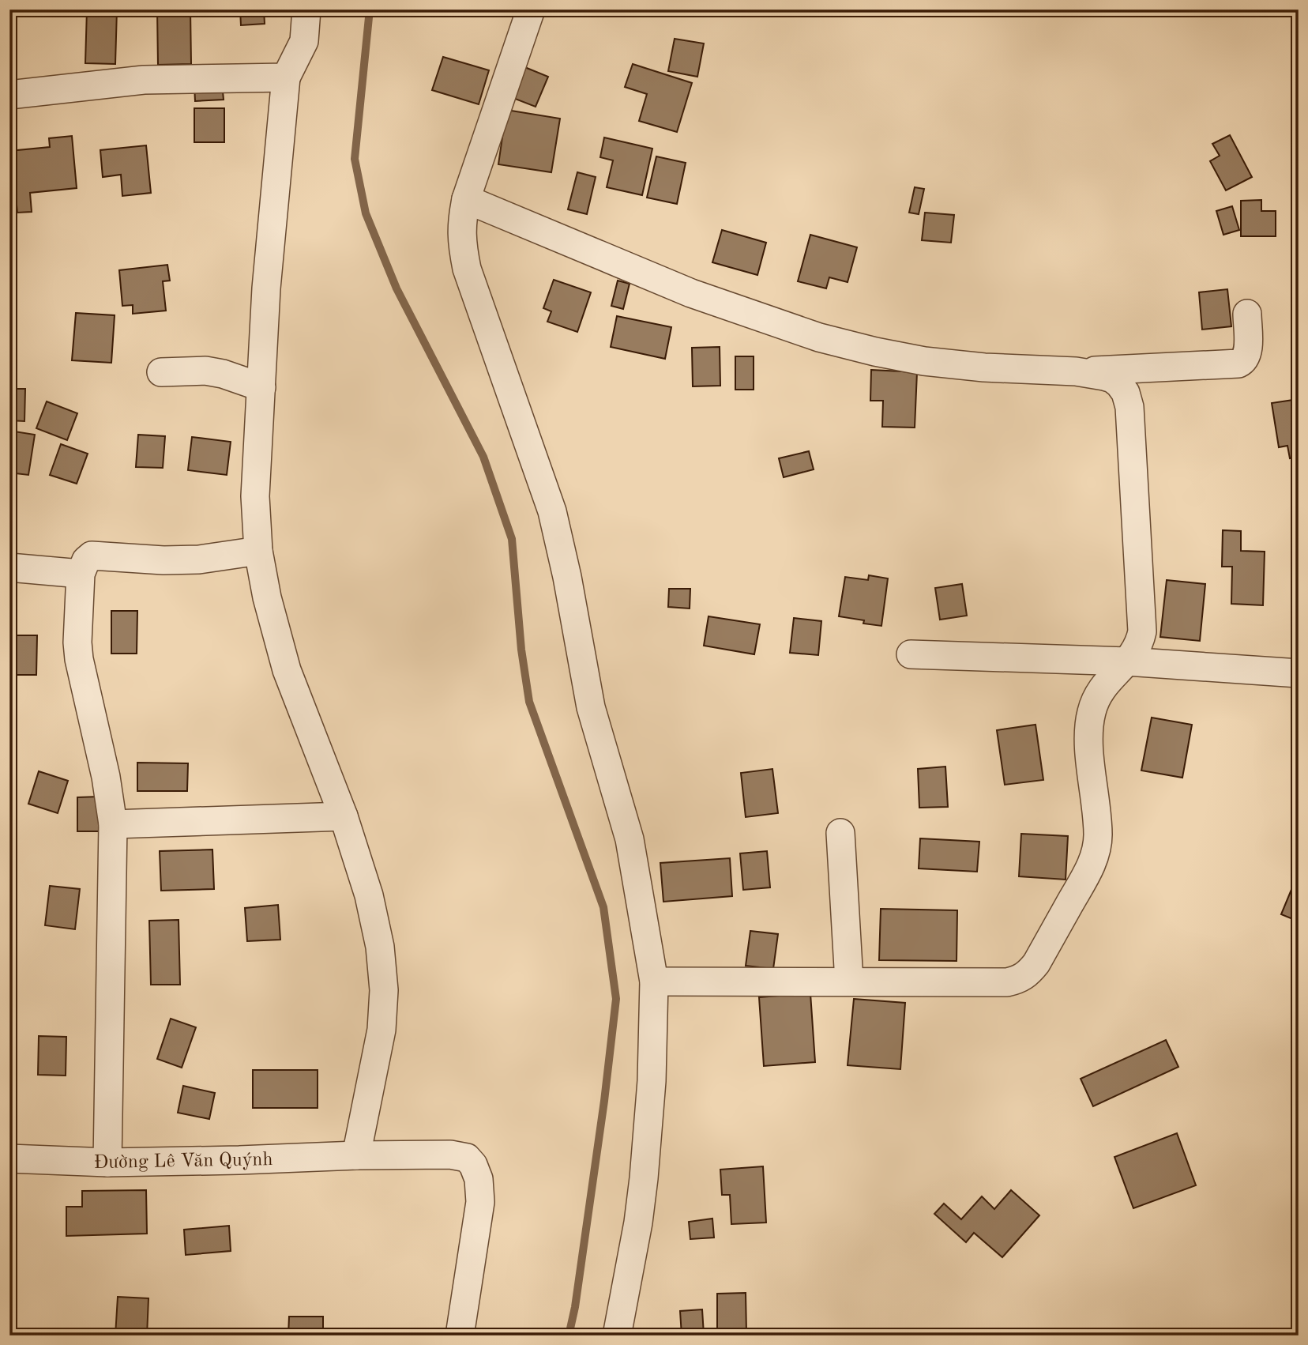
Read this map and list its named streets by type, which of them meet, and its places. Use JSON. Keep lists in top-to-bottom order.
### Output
{
  "streets": {
    "street": ["Đường Lê Văn Quýnh"]
  }
}
